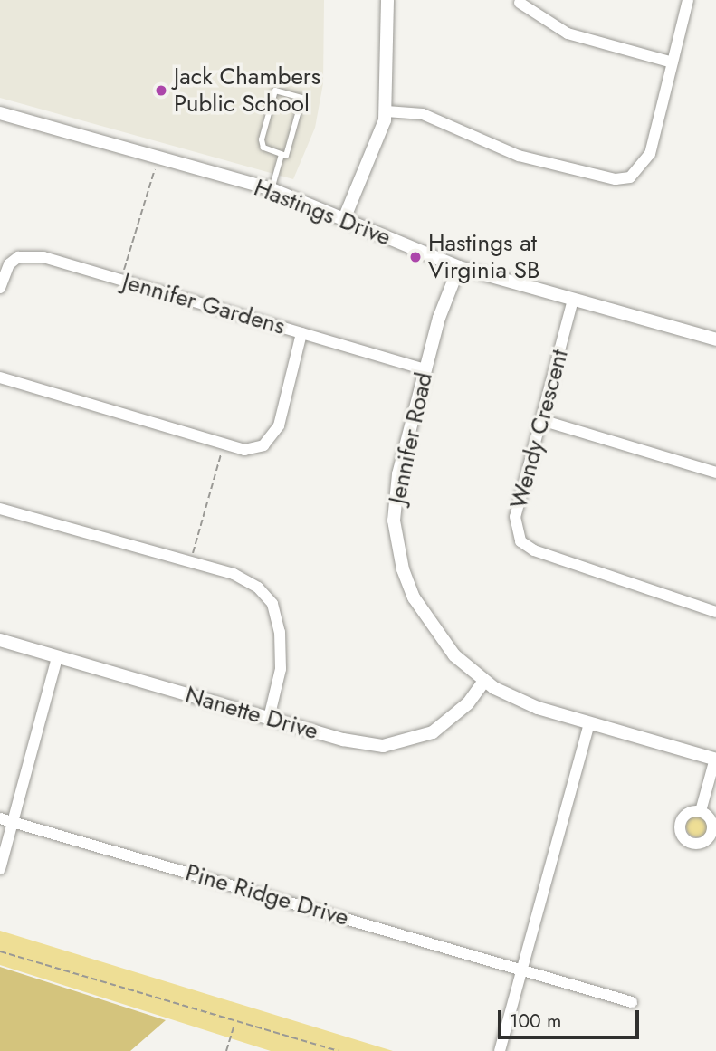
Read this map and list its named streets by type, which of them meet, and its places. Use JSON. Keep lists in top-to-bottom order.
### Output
{
  "streets": {
    "street": [
      "Hastings Drive",
      "Jennifer Gardens",
      "Wendy Crescent",
      "Jennifer Road",
      "Nanette Drive",
      "Pine Ridge Drive"
    ]
  },
  "crossings": [
    ["Hastings Drive", "Wendy Crescent"],
    ["Hastings Drive", "Jennifer Road"],
    ["Jennifer Gardens", "Jennifer Road"],
    ["Jennifer Road", "Nanette Drive"]
  ],
  "places": ["Jack Chambers Public School", "Hastings at Virginia SB"],
  "scale_bar": "100 m"
}
